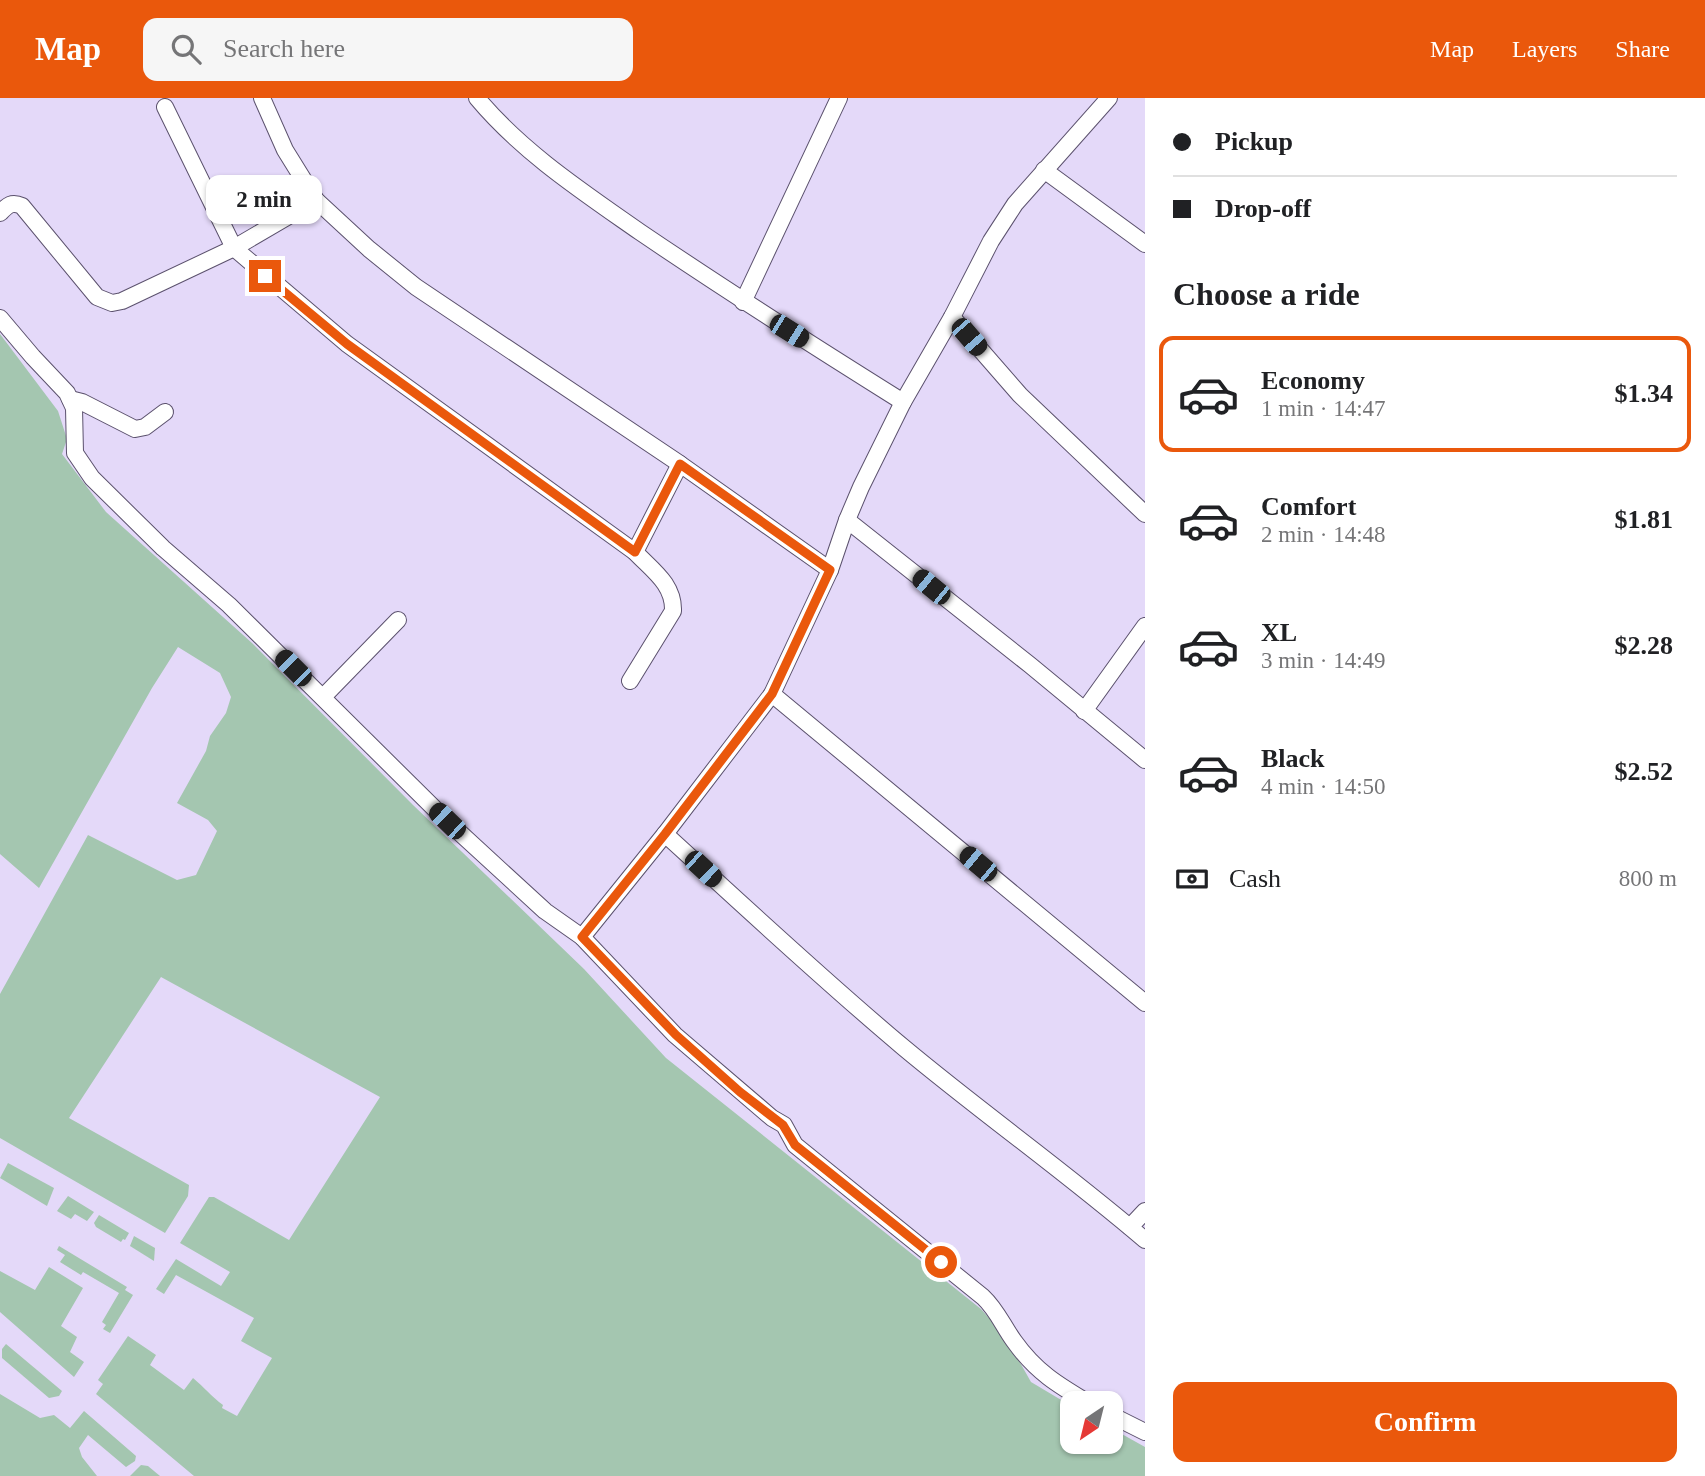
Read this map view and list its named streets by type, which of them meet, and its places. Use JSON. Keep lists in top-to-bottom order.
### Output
{
  "north": "bottom left",
  "page": {
    "header": "Map",
    "search": "Search here",
    "nav": ["Map", "Layers", "Share"],
    "banner": ["Pickup", "Drop-off"],
    "bubble": "2 min",
    "heading": "Choose a ride",
    "list": [
      {
        "name": "Economy",
        "note": "1 min · 14:47",
        "value": "$1.34"
      },
      {
        "name": "Comfort",
        "note": "2 min · 14:48",
        "value": "$1.81"
      },
      {
        "name": "XL",
        "note": "3 min · 14:49",
        "value": "$2.28"
      },
      {
        "name": "Black",
        "note": "4 min · 14:50",
        "value": "$2.52"
      }
    ],
    "pay": ["Cash", "800 m"],
    "buttons": "Confirm"
  }
}
